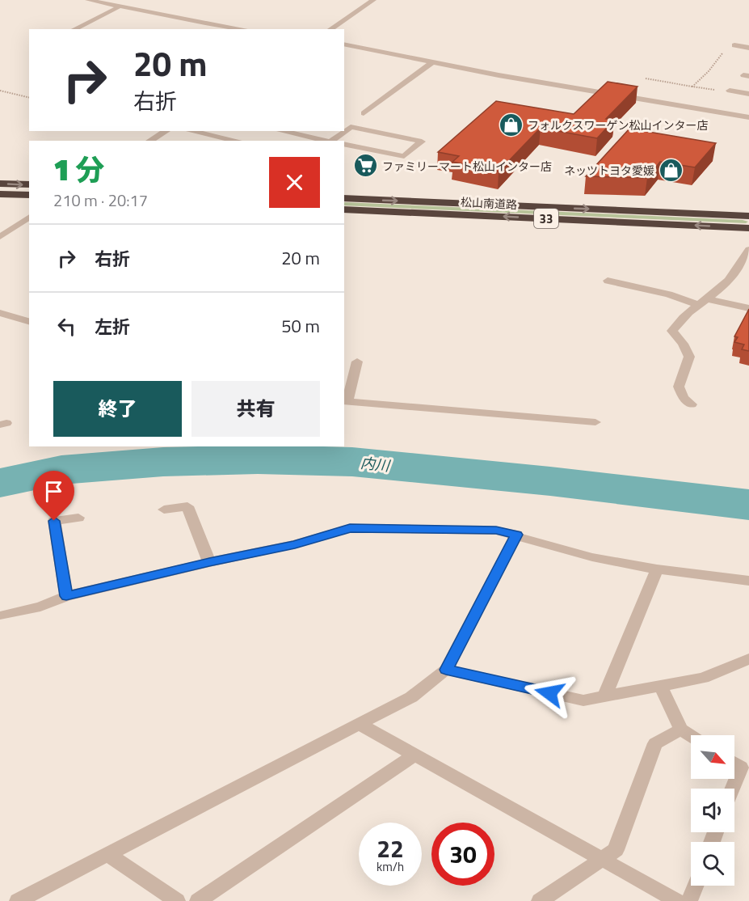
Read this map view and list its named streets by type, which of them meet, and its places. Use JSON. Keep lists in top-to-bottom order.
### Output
{
  "streets": {
    "highway": ["松山南道路", "33"]
  },
  "water": ["内川"],
  "places": {
    "shop": ["フォルクスワーゲン松山インター店", "ネッツトヨタ愛媛"],
    "supermarket": ["ファミリーマート松山インター店"]
  },
  "north": "bottom right",
  "page": {
    "turn": ["20 m", "右折"],
    "heading": ["1 分", "210 m · 20:17"],
    "list": [
      {
        "name": "右折",
        "value": "20 m"
      },
      {
        "name": "左折",
        "value": "50 m"
      }
    ],
    "buttons": ["終了", "共有"],
    "speed": "22 km/h",
    "limit": "30"
  }
}
